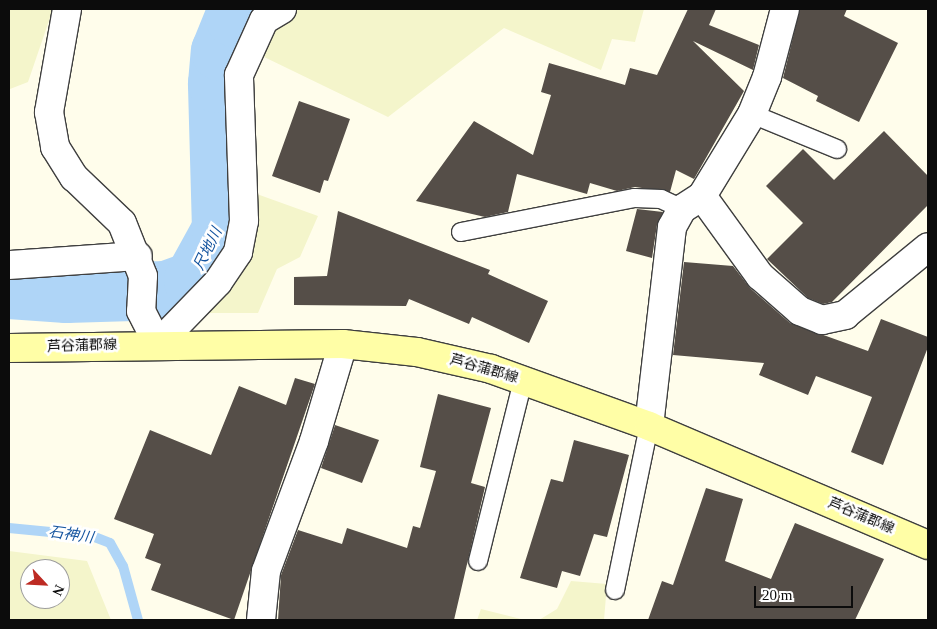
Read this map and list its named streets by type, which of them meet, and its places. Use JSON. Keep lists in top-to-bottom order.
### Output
{
  "streets": {
    "main road": ["芦谷蒲郡線"]
  },
  "water": ["尺地川", "石神川"],
  "scale_bar": "20 m",
  "north": "bottom right"
}
